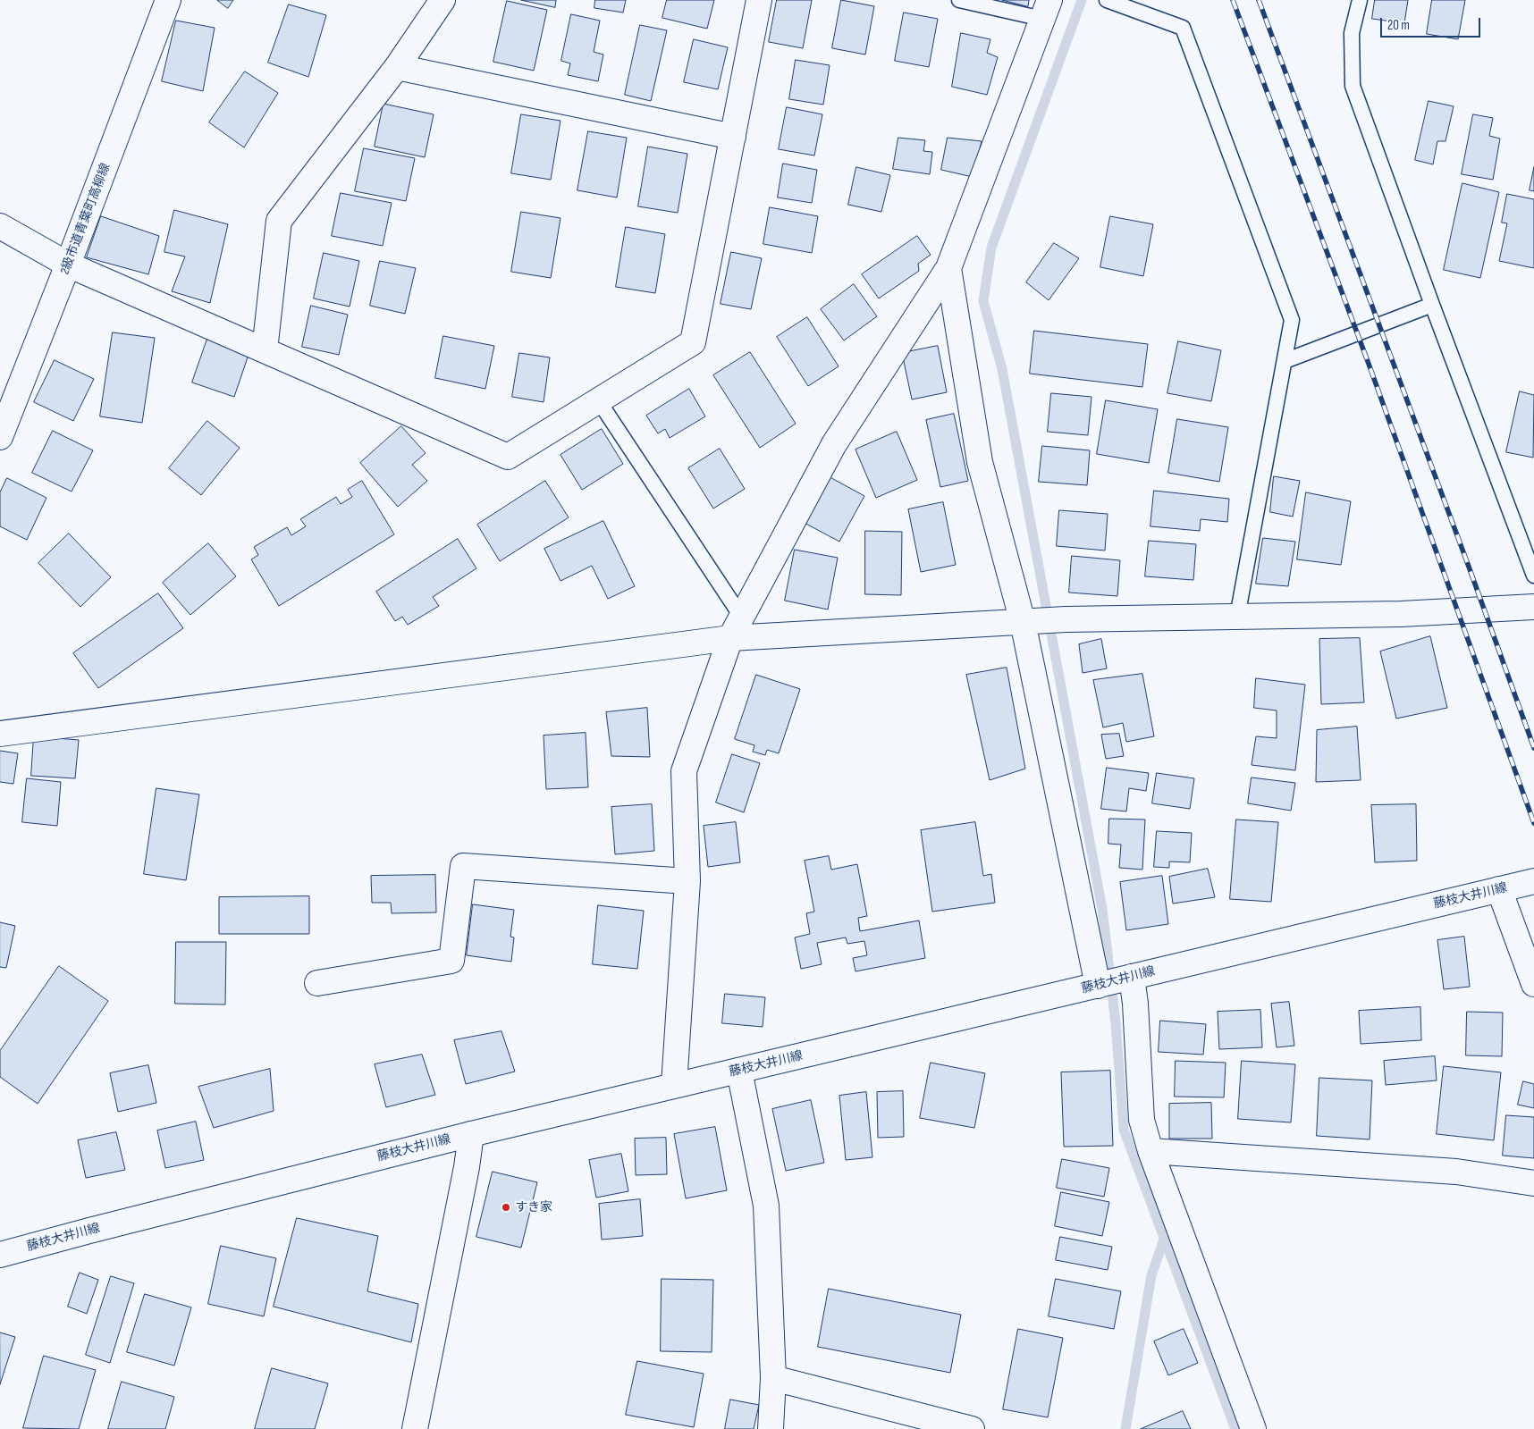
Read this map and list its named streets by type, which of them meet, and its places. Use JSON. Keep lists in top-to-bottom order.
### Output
{
  "streets": {
    "street": ["2級市道青葉町高柳線", "藤枝大井川線"]
  },
  "places": ["すき家"],
  "scale_bar": "20 m"
}
